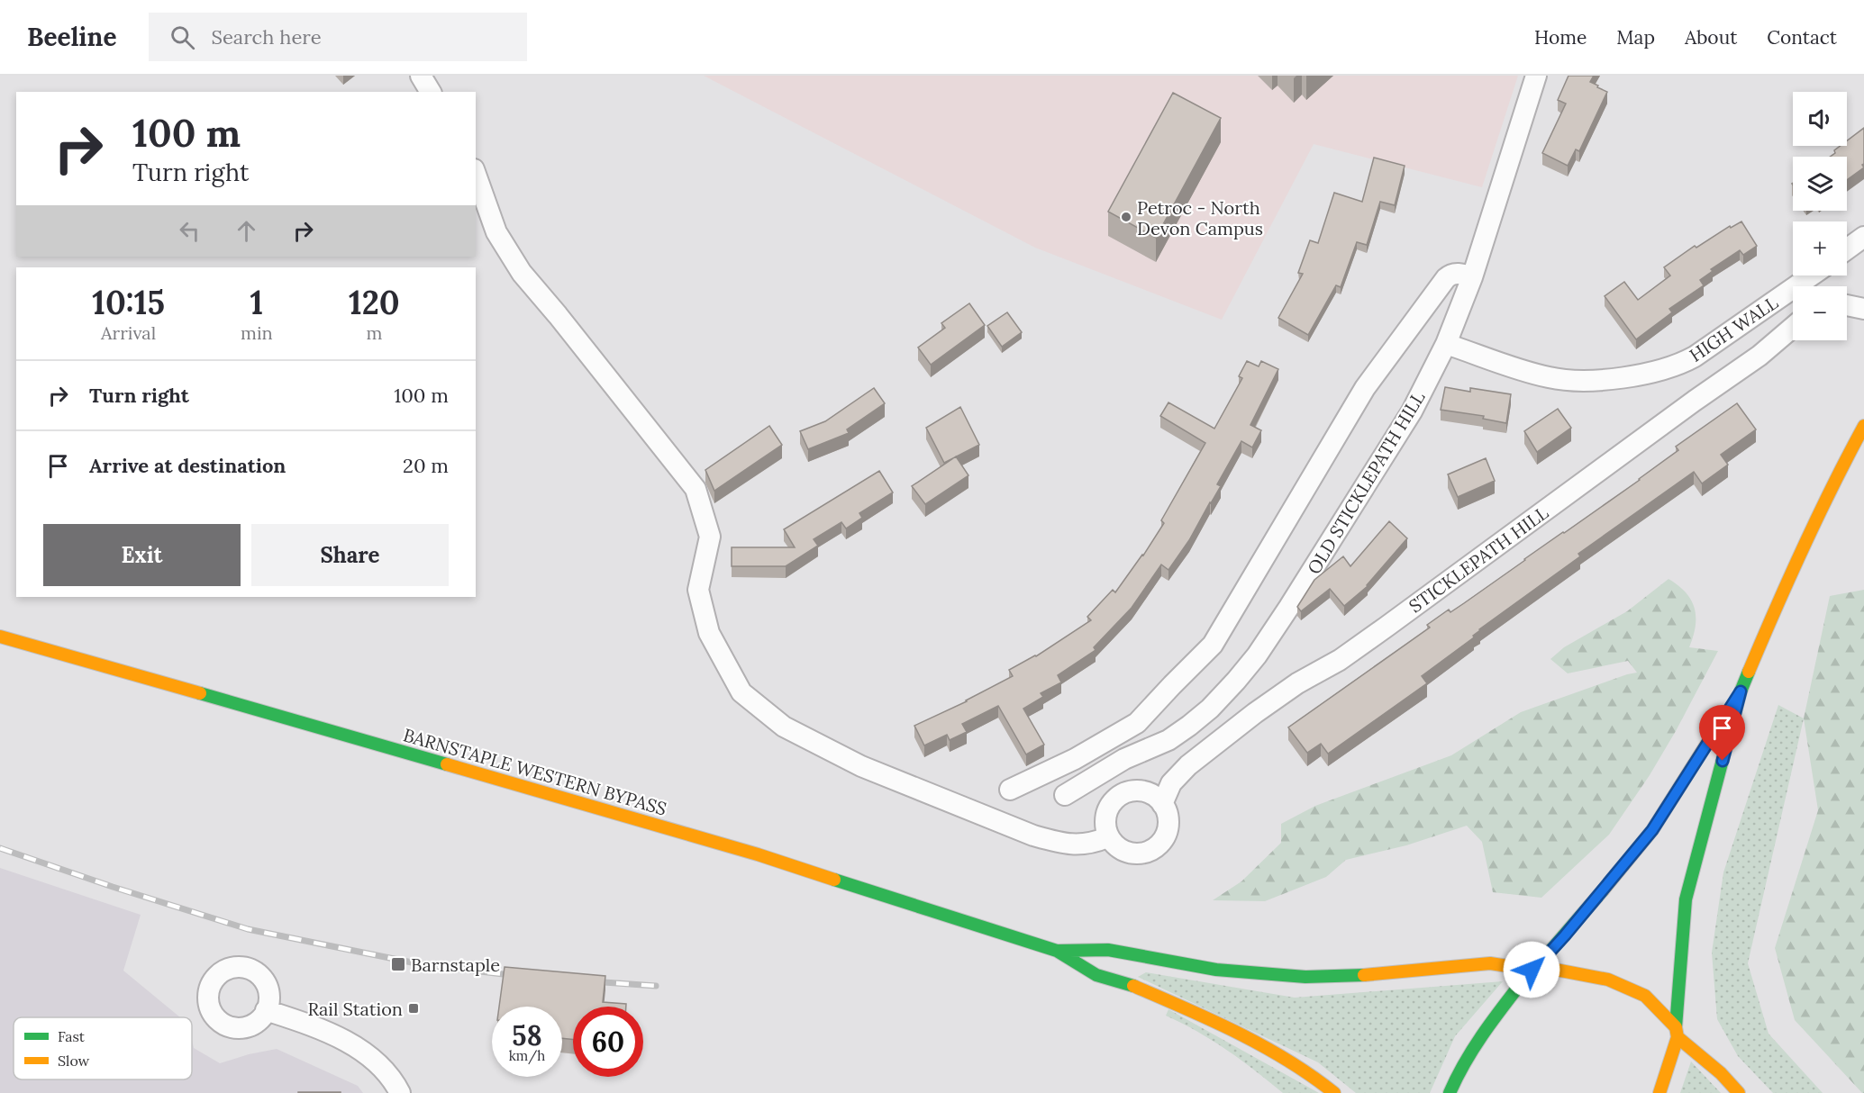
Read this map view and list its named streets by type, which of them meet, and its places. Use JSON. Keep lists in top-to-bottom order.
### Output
{
  "streets": {
    "main road": ["BARNSTAPLE WESTERN BYPASS"],
    "street": ["HIGH WALL", "OLD STICKLEPATH HILL", "STICKLEPATH HILL"]
  },
  "crossings": [
    ["HIGH WALL", "OLD STICKLEPATH HILL"]
  ],
  "places": {
    "other": ["Petroc - North Devon Campus"],
    "transit": ["Barnstaple", "Rail Station"]
  },
  "legend": ["Fast", "Slow"],
  "page": {
    "header": "Beeline",
    "search": "Search here",
    "nav": [
      "Home",
      "Map",
      "About",
      "Contact"
    ],
    "map_buttons": ["+", "−"],
    "turn": ["100 m", "Turn right"],
    "eta": [
      "10:15",
      "Arrival",
      "1",
      "min",
      "120",
      "m"
    ],
    "list": [
      {
        "name": "Turn right",
        "value": "100 m"
      },
      {
        "name": "Arrive at destination",
        "value": "20 m"
      }
    ],
    "buttons": ["Exit", "Share"],
    "speed": "58 km/h",
    "limit": "60"
  }
}
